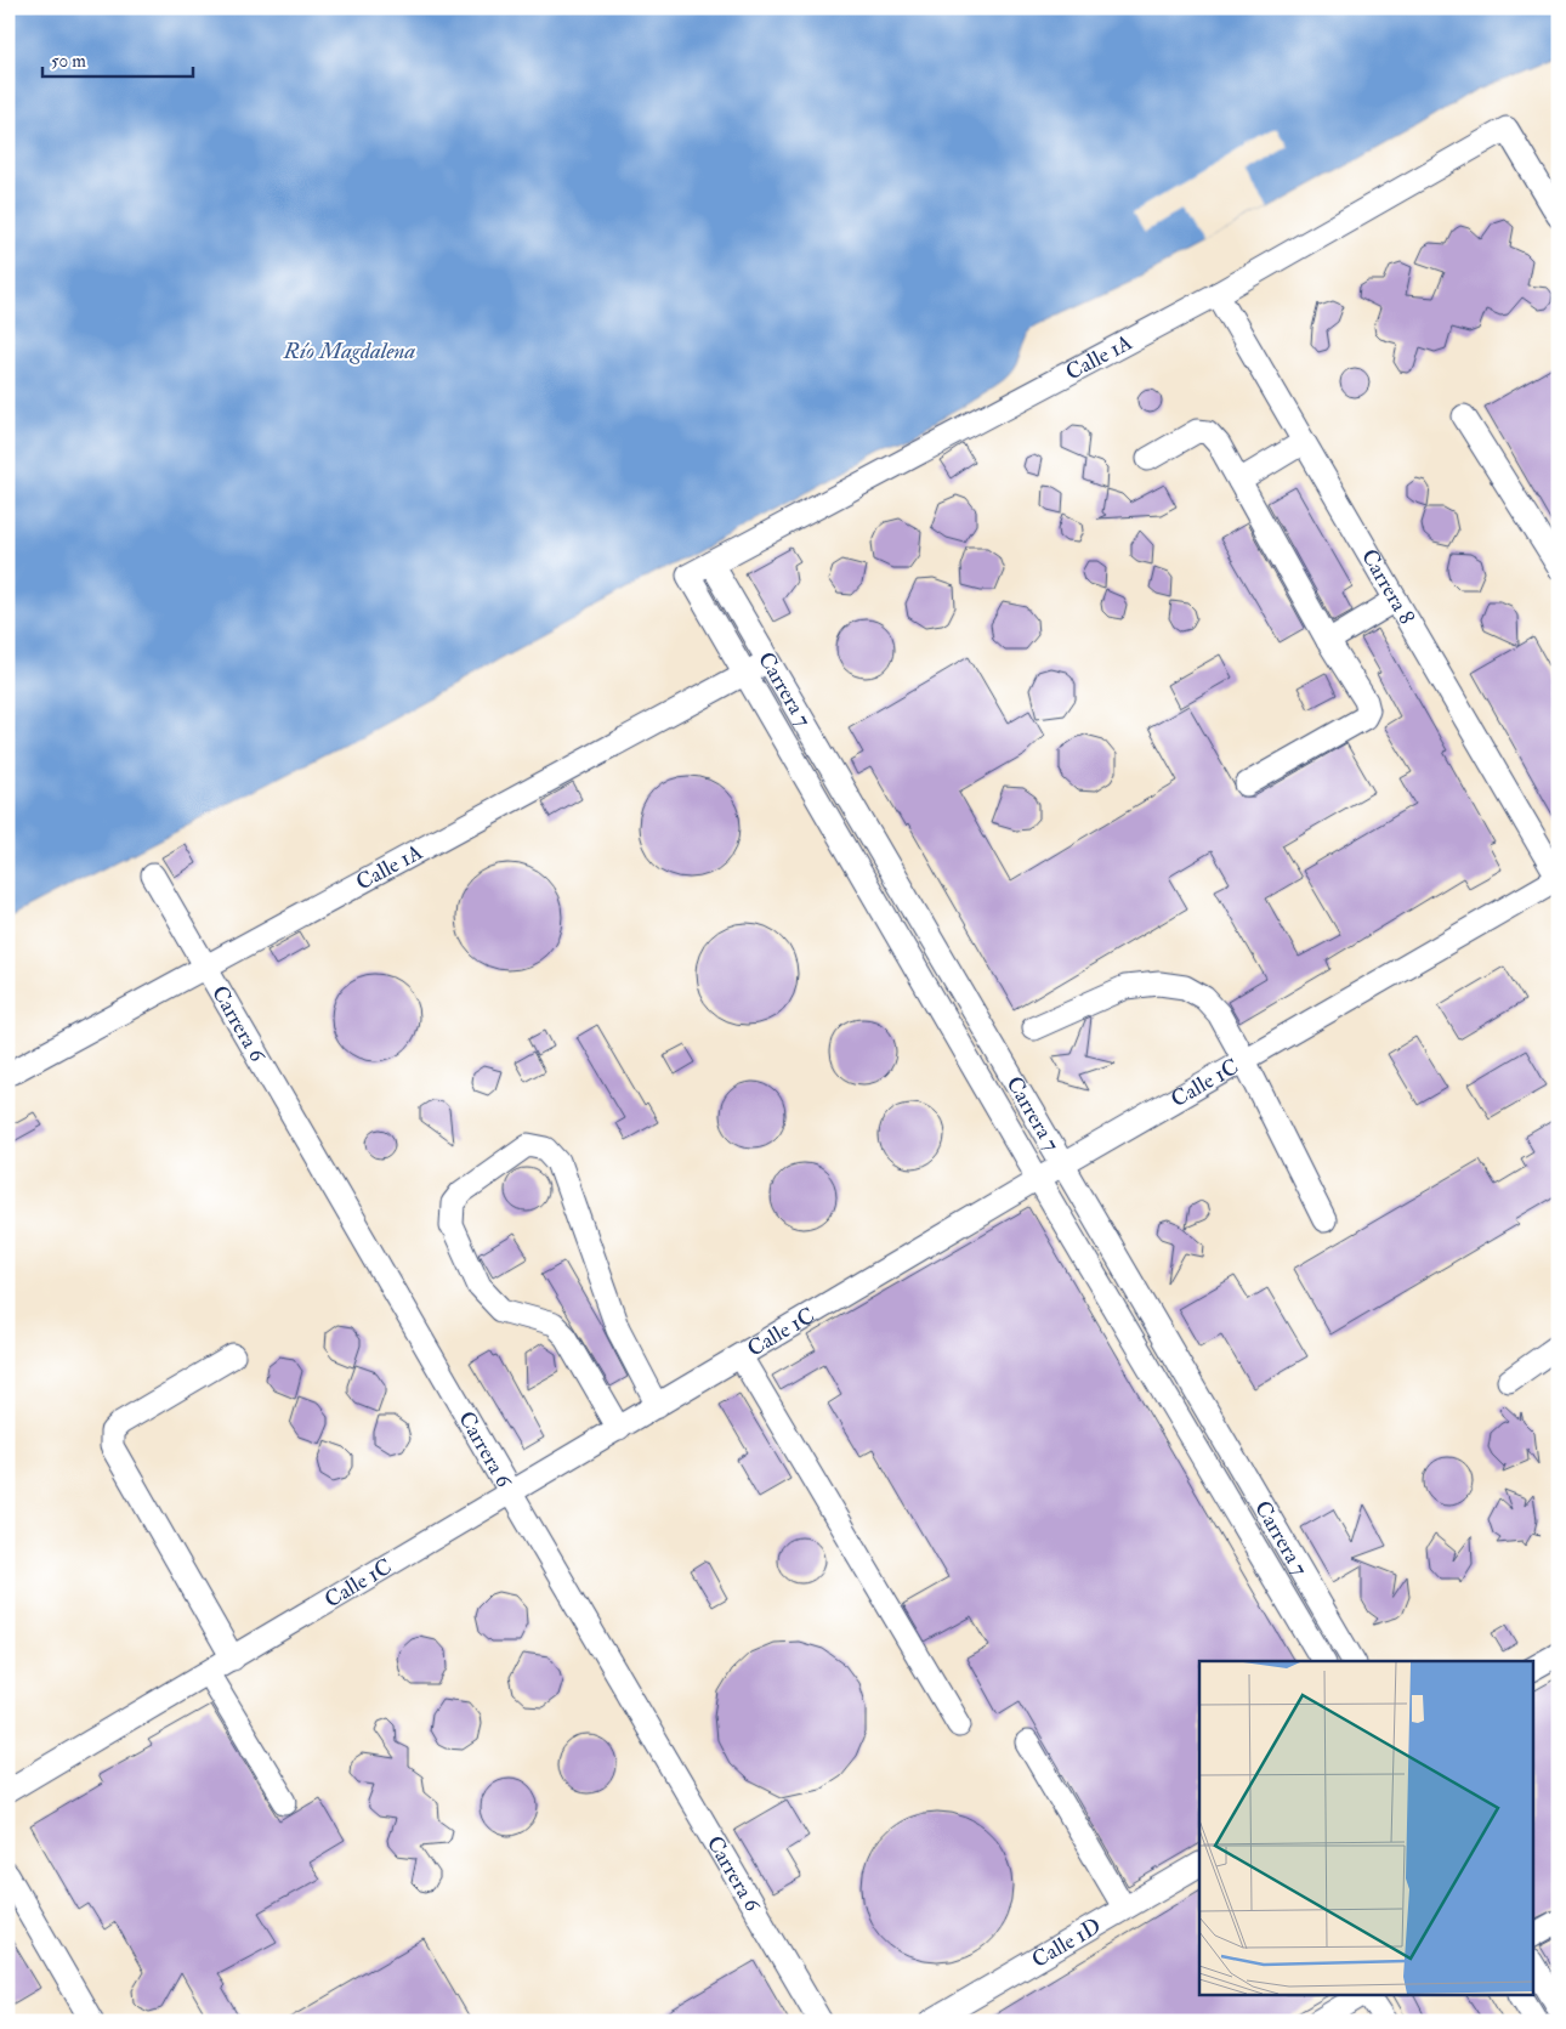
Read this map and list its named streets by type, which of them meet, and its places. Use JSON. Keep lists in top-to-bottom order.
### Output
{
  "streets": {
    "street": [
      "Calle 1A",
      "Carrera 8",
      "Carrera 7",
      "Carrera 6",
      "Calle 1C",
      "Calle 1D"
    ]
  },
  "crossings": [
    ["Calle 1A", "Carrera 8"],
    ["Calle 1A", "Carrera 7"],
    ["Calle 1A", "Carrera 6"],
    ["Carrera 8", "Calle 1C"],
    ["Carrera 7", "Calle 1C"],
    ["Carrera 6", "Calle 1C"]
  ],
  "water": ["Río Magdalena"],
  "scale_bar": "50 m"
}
